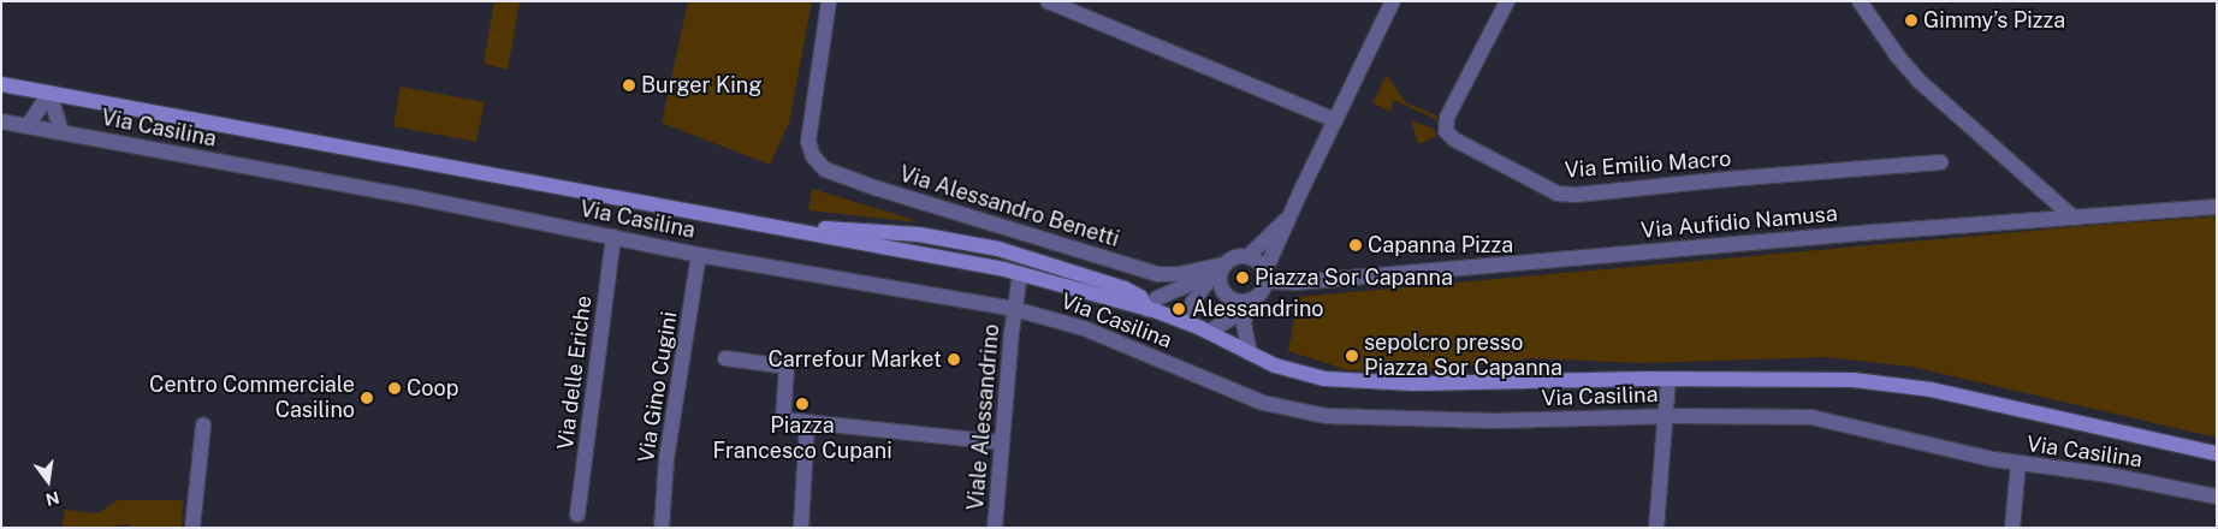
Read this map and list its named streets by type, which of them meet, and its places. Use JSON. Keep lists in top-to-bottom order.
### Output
{
  "streets": {
    "main road": ["Via Casilina"],
    "street": [
      "Via Emilio Macro",
      "Via Alessandro Benetti",
      "Via Aufidio Namusa",
      "Via delle Eriche",
      "Via Gino Cugini",
      "Viale Alessandrino"
    ]
  },
  "crossings": [
    ["Via Casilina", "Via delle Eriche"],
    ["Via Casilina", "Via Gino Cugini"],
    ["Via Casilina", "Viale Alessandrino"],
    ["Via Alessandro Benetti", "Via Aufidio Namusa"]
  ],
  "places": [
    "Gimmy’s Pizza",
    "Burger King",
    "Capanna Pizza",
    "Piazza Sor Capanna",
    "Alessandrino",
    "sepolcro presso Piazza Sor Capanna",
    "Carrefour Market",
    "Coop",
    "Centro Commerciale Casilino",
    "Piazza Francesco Cupani"
  ],
  "north": "bottom"
}
